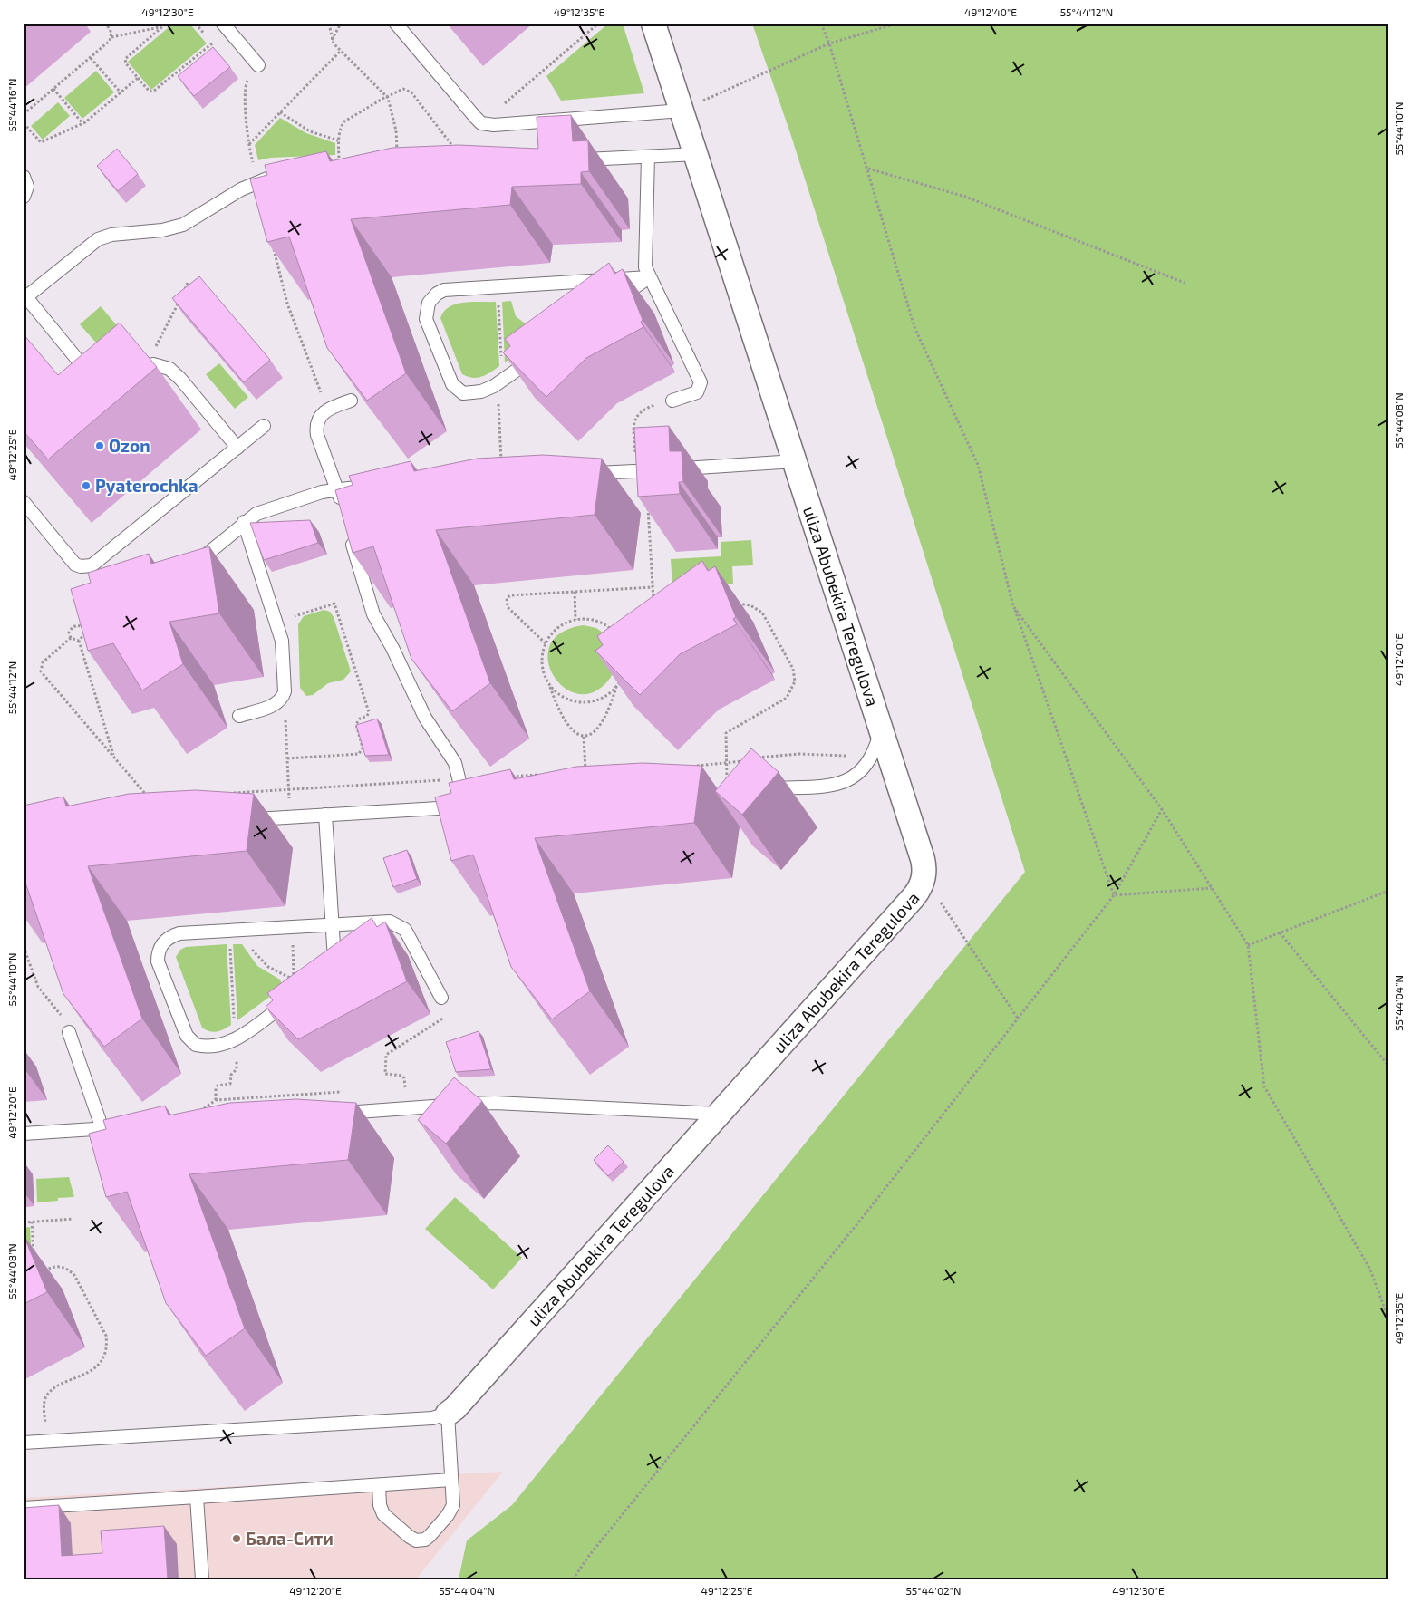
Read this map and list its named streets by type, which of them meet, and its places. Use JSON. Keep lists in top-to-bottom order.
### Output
{
  "streets": {
    "street": ["uliza Abubekira Teregulova"]
  },
  "places": ["Ozon", "Pyaterochka", "Бала-Сити"],
  "coordinates": [
    "49°12'30\"E",
    "49°12'35\"E",
    "49°12'40\"E",
    "55°44'12\"N",
    "55°44'16\"N",
    "55°44'10\"N",
    "55°44'08\"N",
    "49°12'25\"E",
    "55°44'04\"N",
    "49°12'20\"E",
    "55°44'02\"N"
  ]
}
